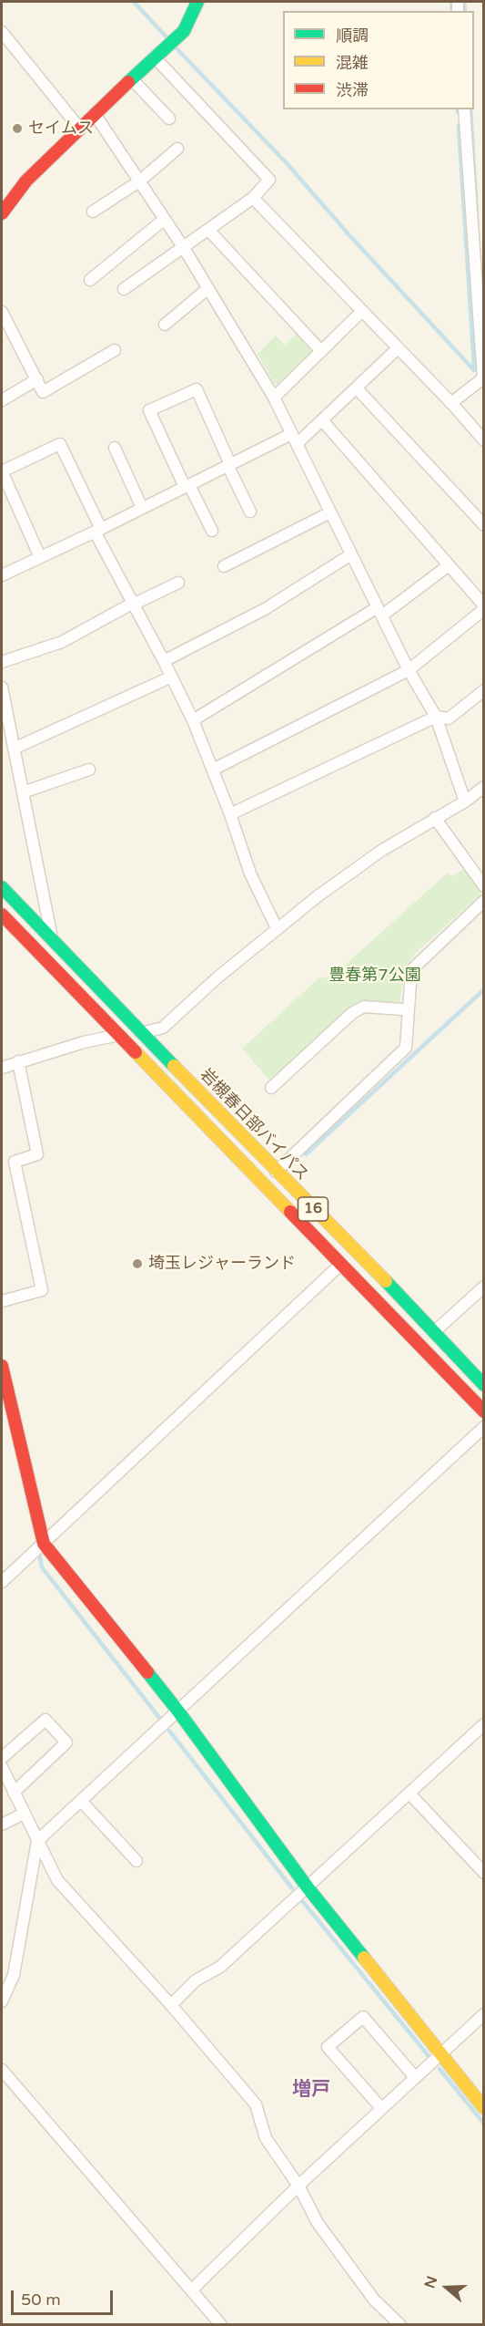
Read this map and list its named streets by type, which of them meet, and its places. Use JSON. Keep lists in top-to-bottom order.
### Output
{
  "streets": {
    "main road": ["岩槻春日部バイパス", "16"]
  },
  "districts": ["増戸"],
  "parks": ["豊春第7公園"],
  "places": ["セイムス", "埼玉レジャーランド"],
  "legend": ["順調", "混雑", "渋滞"],
  "scale_bar": "50 m",
  "north": "left"
}
